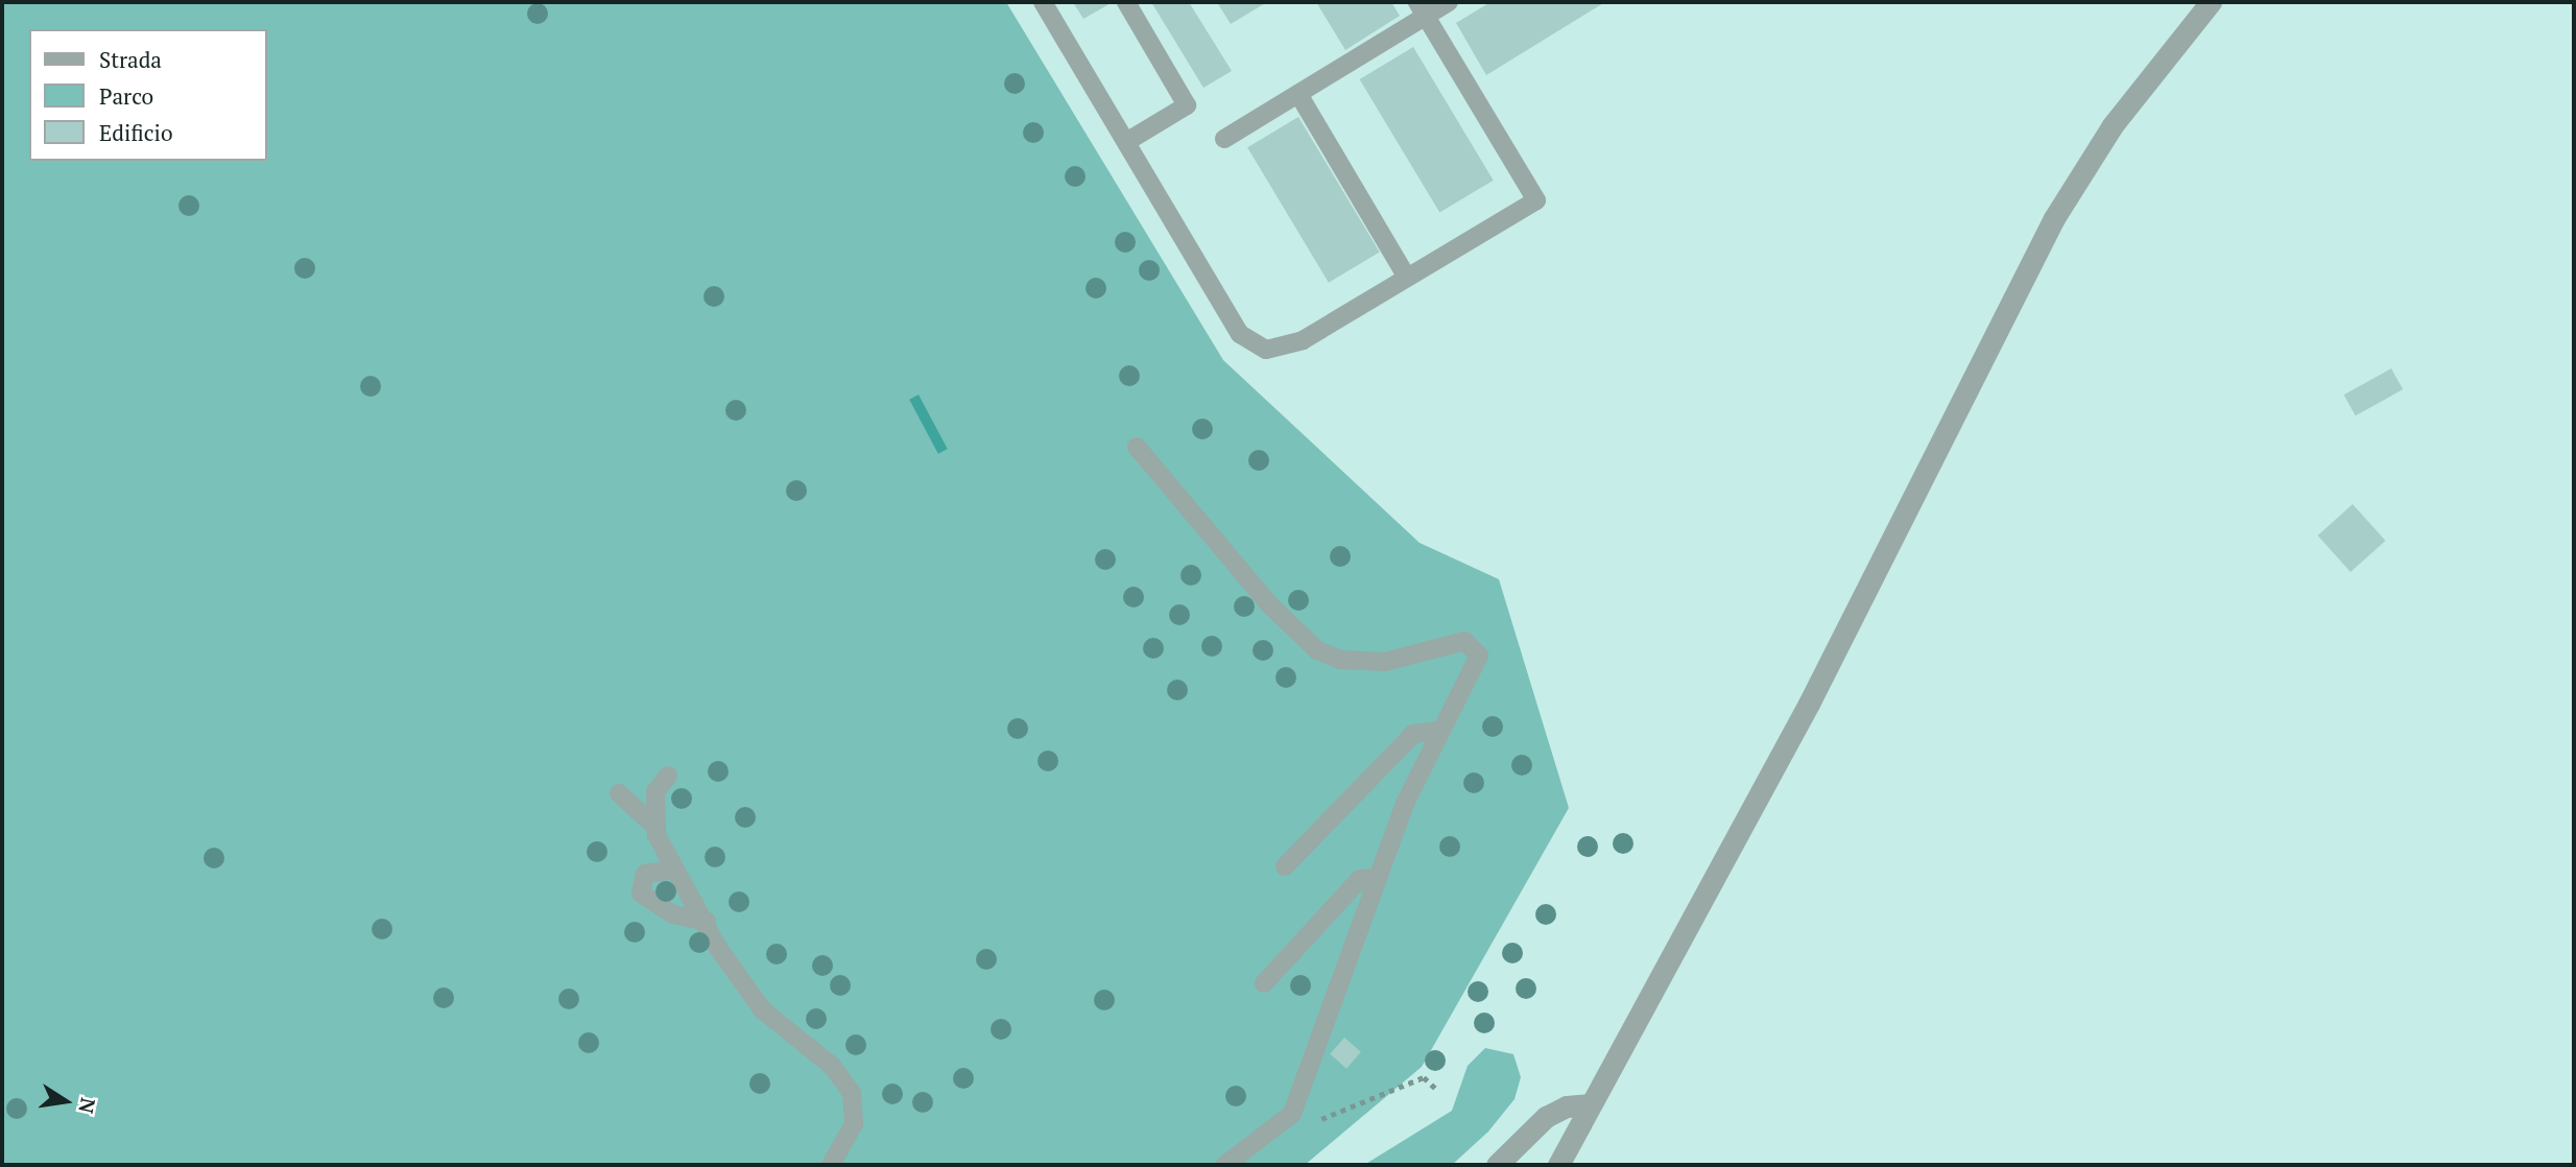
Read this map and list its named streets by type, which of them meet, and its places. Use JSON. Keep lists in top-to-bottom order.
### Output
{
  "legend": ["Strada", "Parco", "Edificio"],
  "north": "right"
}
